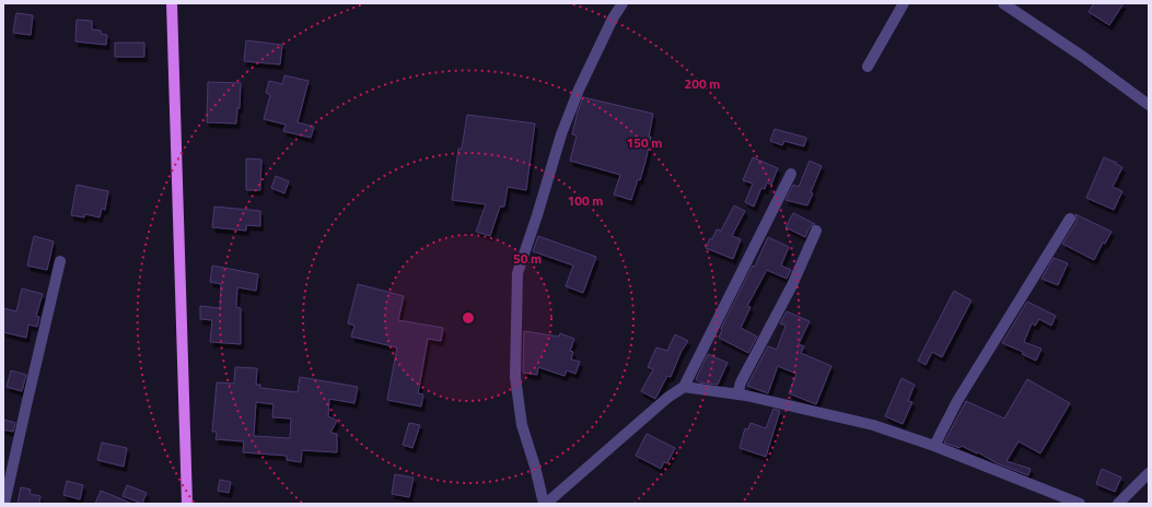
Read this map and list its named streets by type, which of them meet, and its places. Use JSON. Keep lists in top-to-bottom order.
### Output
{
  "rings": [
    "200 m",
    "150 m",
    "100 m",
    "50 m"
  ]
}
